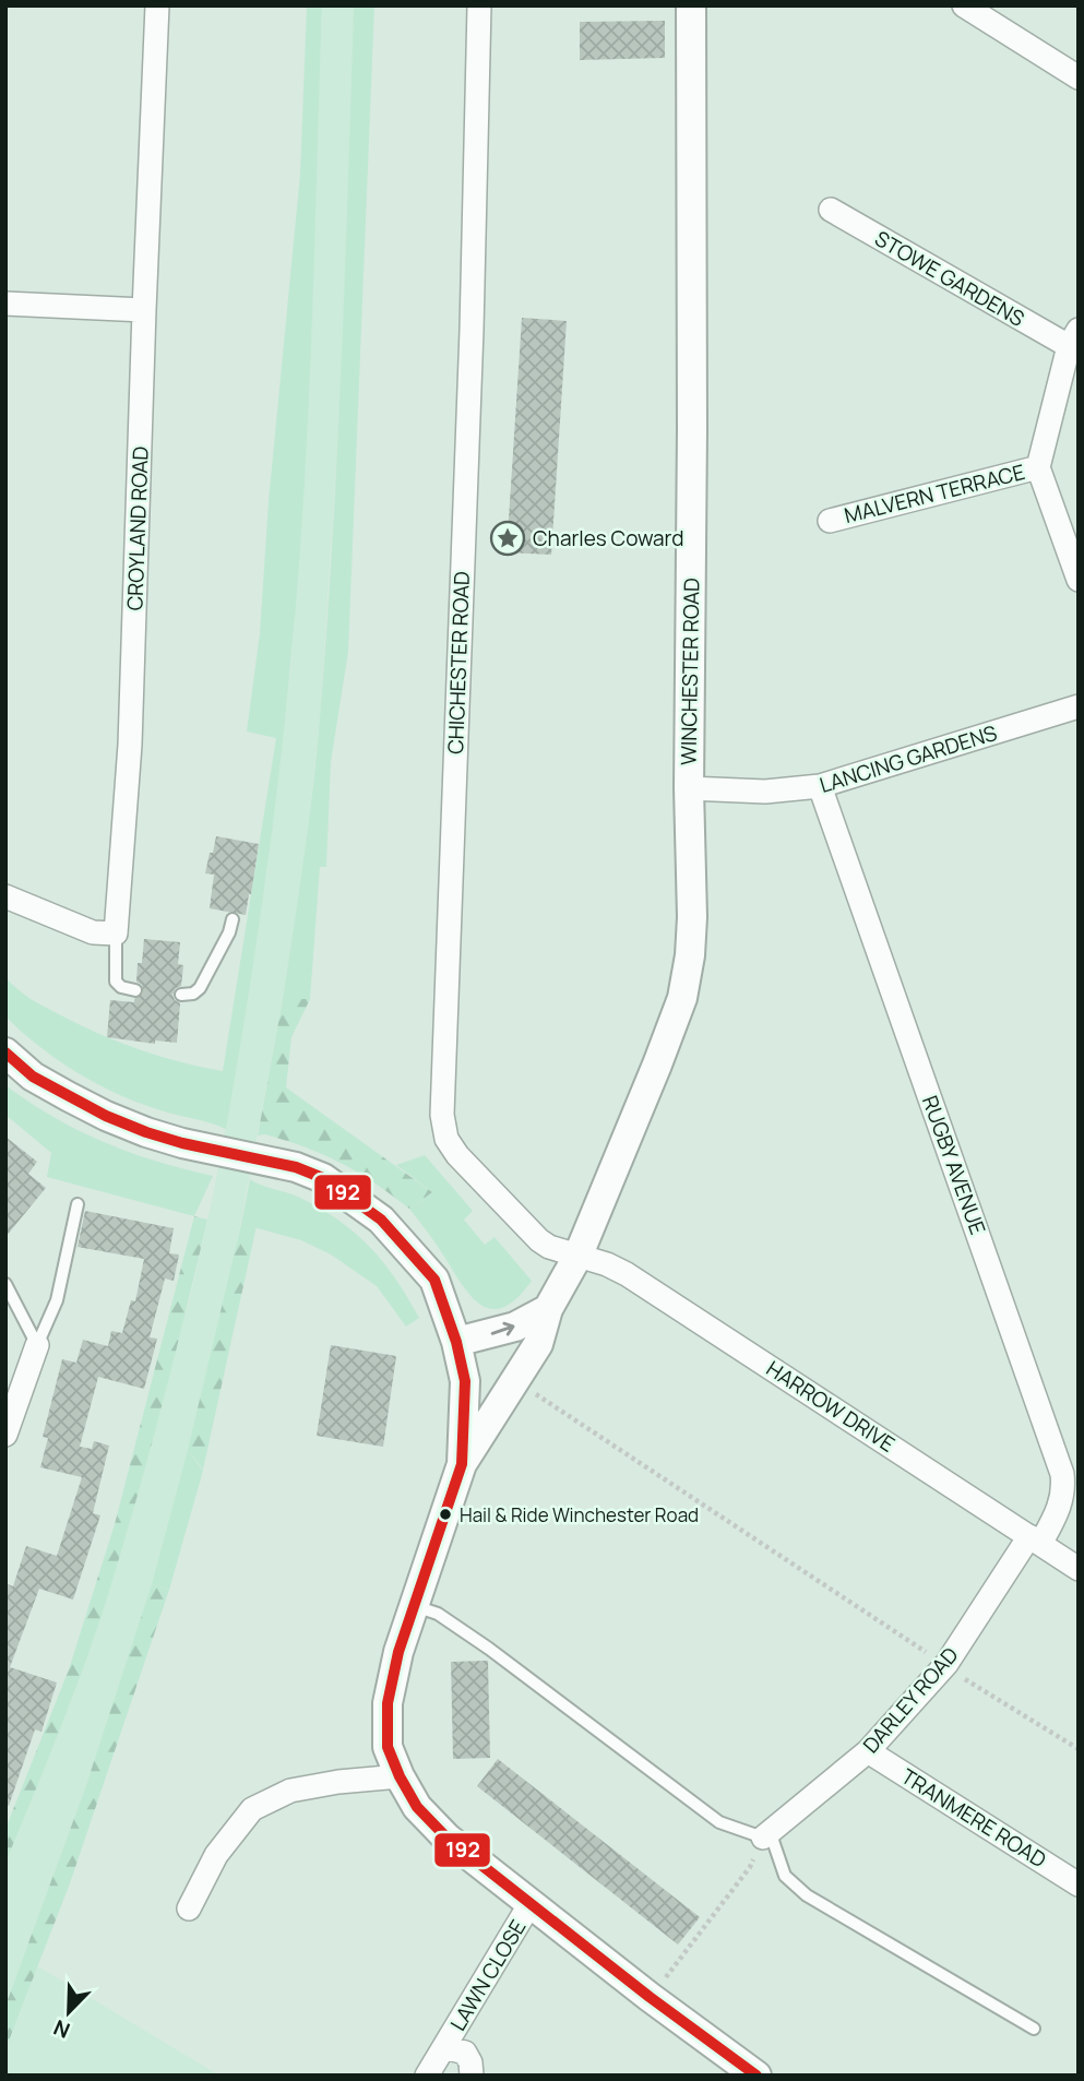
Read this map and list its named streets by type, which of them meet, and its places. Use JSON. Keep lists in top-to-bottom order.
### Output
{
  "streets": {
    "street": [
      "STOWE GARDENS",
      "MALVERN TERRACE",
      "CROYLAND ROAD",
      "CHICHESTER ROAD",
      "WINCHESTER ROAD",
      "LANCING GARDENS",
      "RUGBY AVENUE",
      "HARROW DRIVE",
      "DARLEY ROAD",
      "TRANMERE ROAD",
      "LAWN CLOSE"
    ]
  },
  "crossings": [
    ["CHICHESTER ROAD", "WINCHESTER ROAD"],
    ["CHICHESTER ROAD", "HARROW DRIVE"],
    ["WINCHESTER ROAD", "LANCING GARDENS"],
    ["WINCHESTER ROAD", "HARROW DRIVE"],
    ["LANCING GARDENS", "RUGBY AVENUE"],
    ["RUGBY AVENUE", "HARROW DRIVE"],
    ["RUGBY AVENUE", "DARLEY ROAD"],
    ["HARROW DRIVE", "DARLEY ROAD"],
    ["DARLEY ROAD", "TRANMERE ROAD"]
  ],
  "places": {
    "place": ["Charles Coward"],
    "other": ["Hail & Ride Winchester Road"]
  },
  "lines": ["transit line 192"],
  "north": "bottom left"
}
